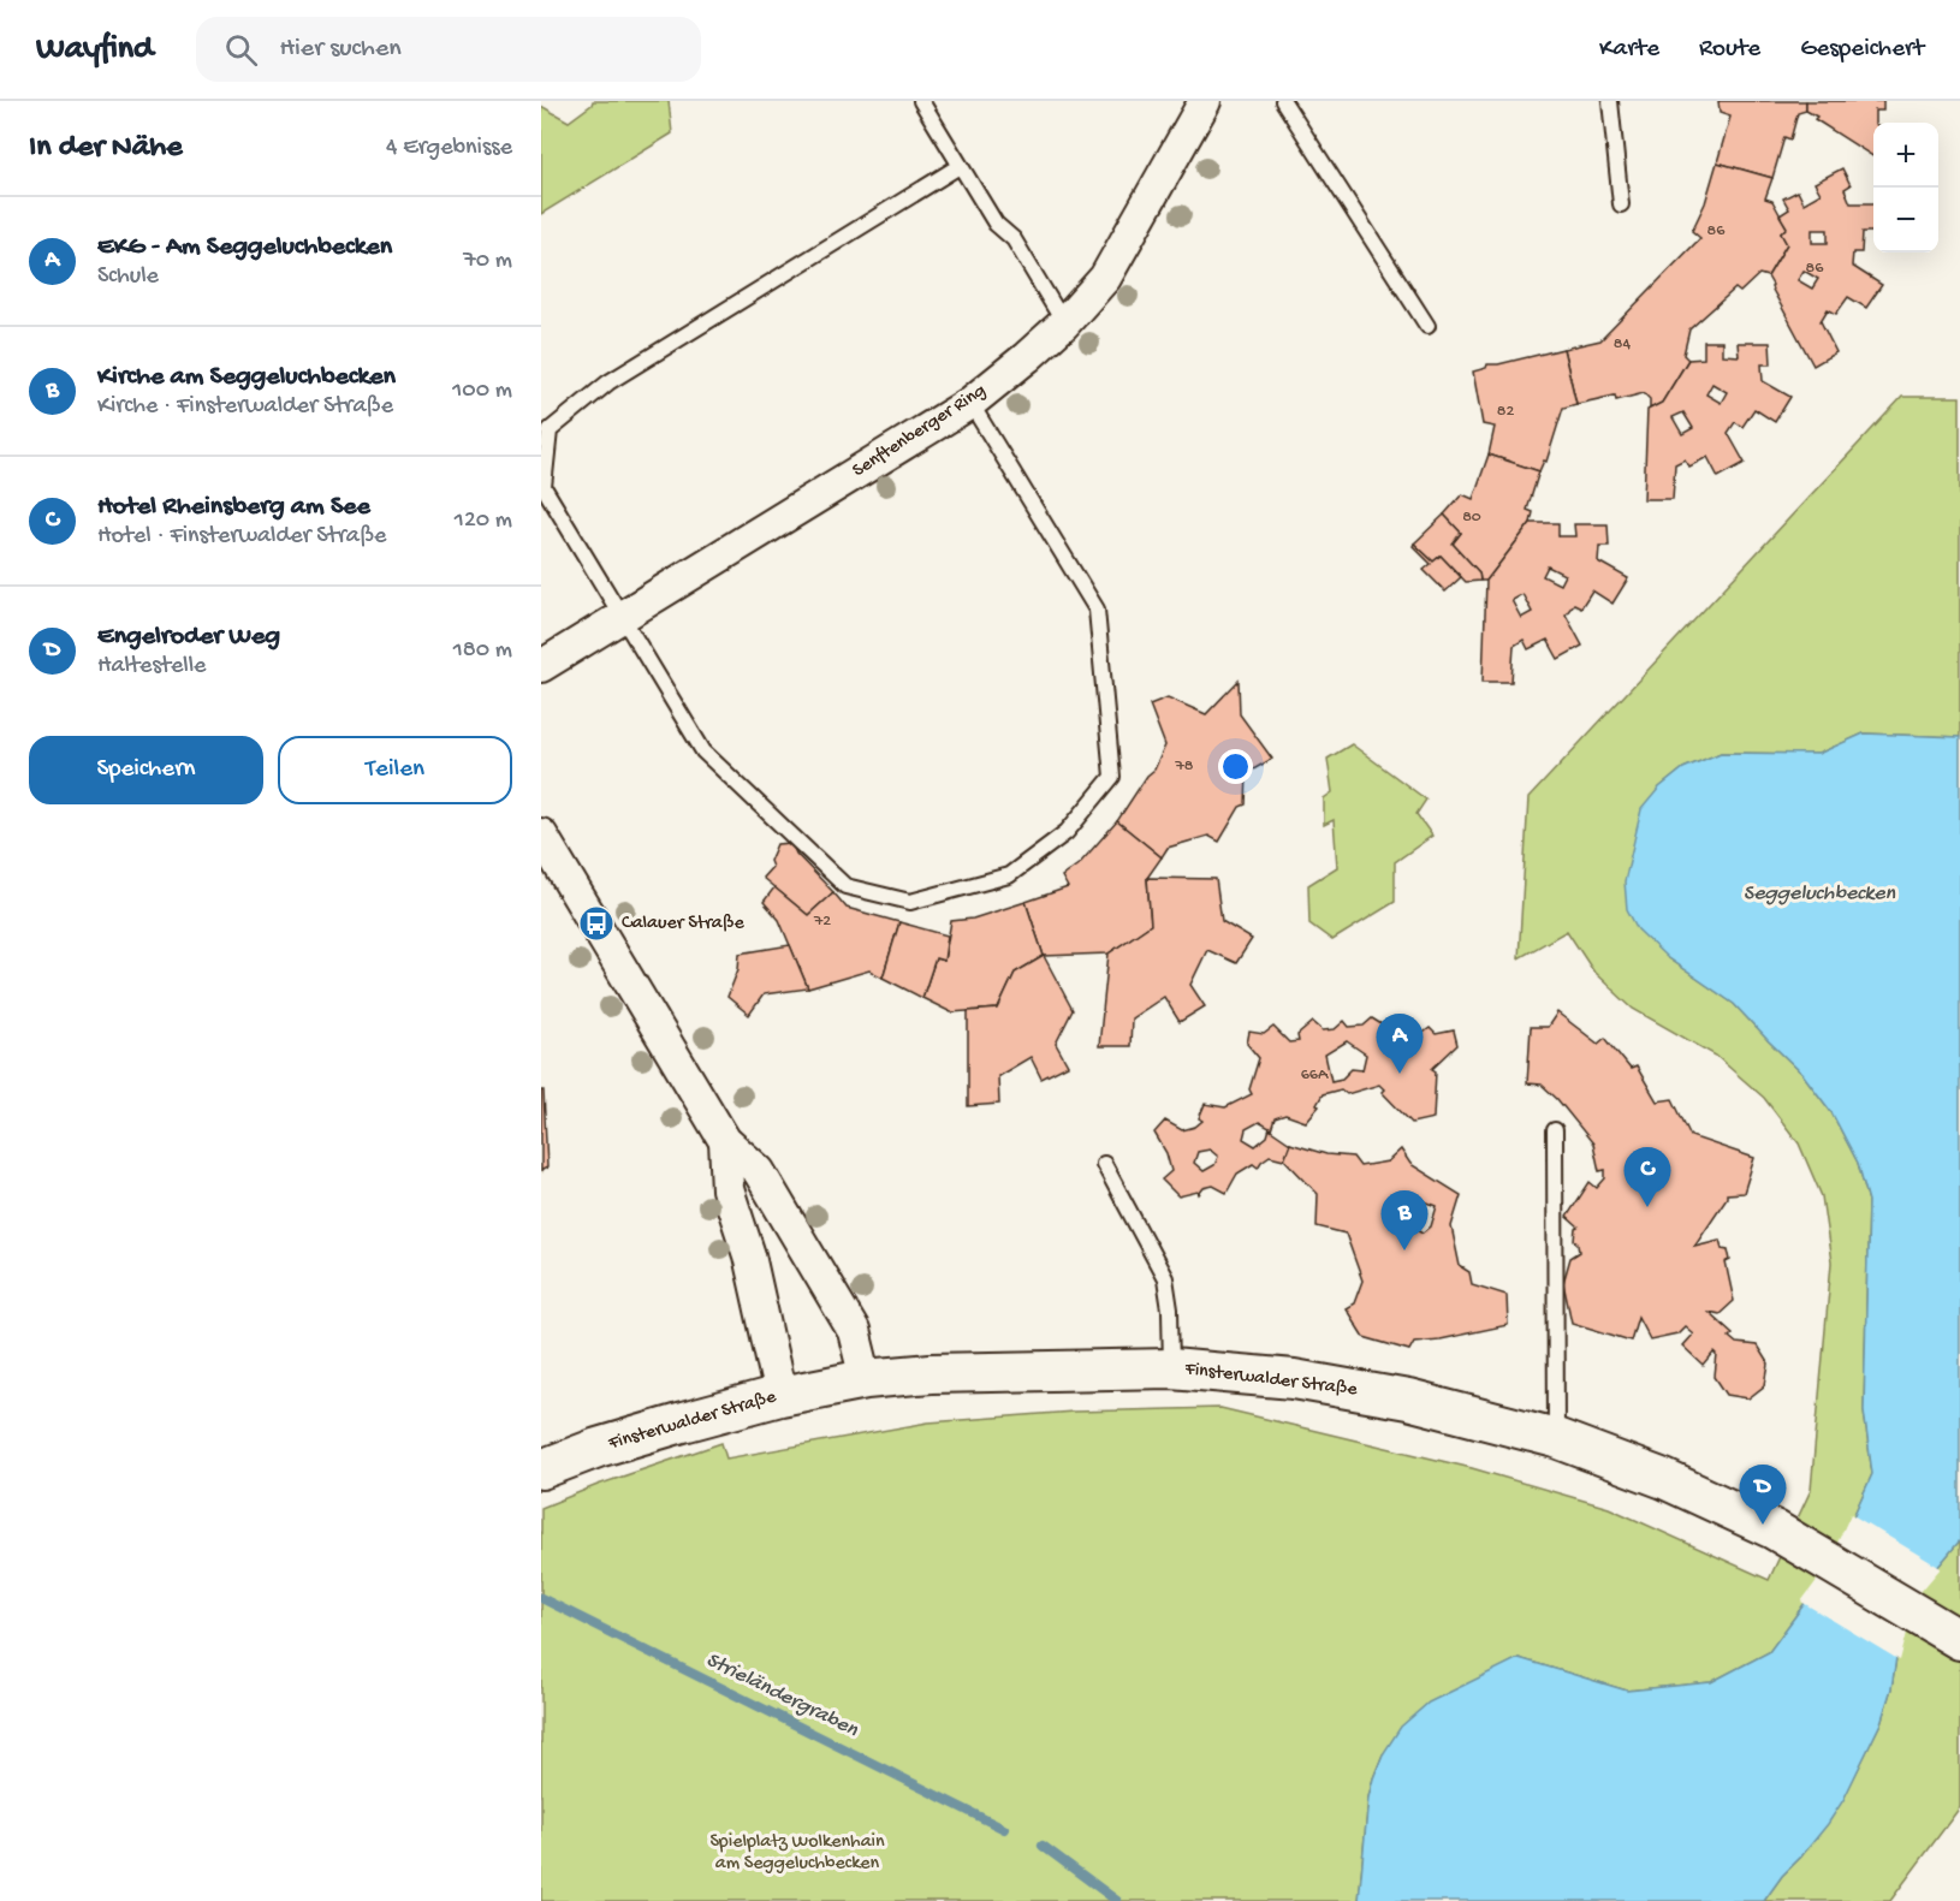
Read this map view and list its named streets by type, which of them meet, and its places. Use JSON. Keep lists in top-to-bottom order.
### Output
{
  "streets": {
    "street": ["Senftenberger Ring", "Finsterwalder Straße"]
  },
  "water": ["Seggeluchbecken", "Strieländergraben"],
  "parks": ["Spielplatz Wolkenhain am Seggeluchbecken"],
  "places": {
    "bus stop": ["Calauer Straße"]
  },
  "house_numbers": [
    "86",
    "86",
    "84",
    "82",
    "80",
    "78",
    "72",
    "66A"
  ],
  "page": {
    "header": "Wayfind",
    "search": "Hier suchen",
    "nav": ["Karte", "Route", "Gespeichert"],
    "heading": ["In der Nähe", "4 Ergebnisse"],
    "map_buttons": ["+", "−"],
    "list": [
      {
        "mark": "A",
        "name": "EKG - Am Seggeluchbecken",
        "note": "Schule",
        "value": "70 m"
      },
      {
        "mark": "B",
        "name": "Kirche am Seggeluchbecken",
        "note": "Kirche · Finsterwalder Straße",
        "value": "100 m"
      },
      {
        "mark": "C",
        "name": "Hotel Rheinsberg am See",
        "note": "Hotel · Finsterwalder Straße",
        "value": "120 m"
      },
      {
        "mark": "D",
        "name": "Engelroder Weg",
        "note": "Haltestelle",
        "value": "180 m"
      }
    ],
    "buttons": ["Speichern", "Teilen"],
    "pins": [
      "A",
      "C",
      "B",
      "D"
    ]
  }
}
